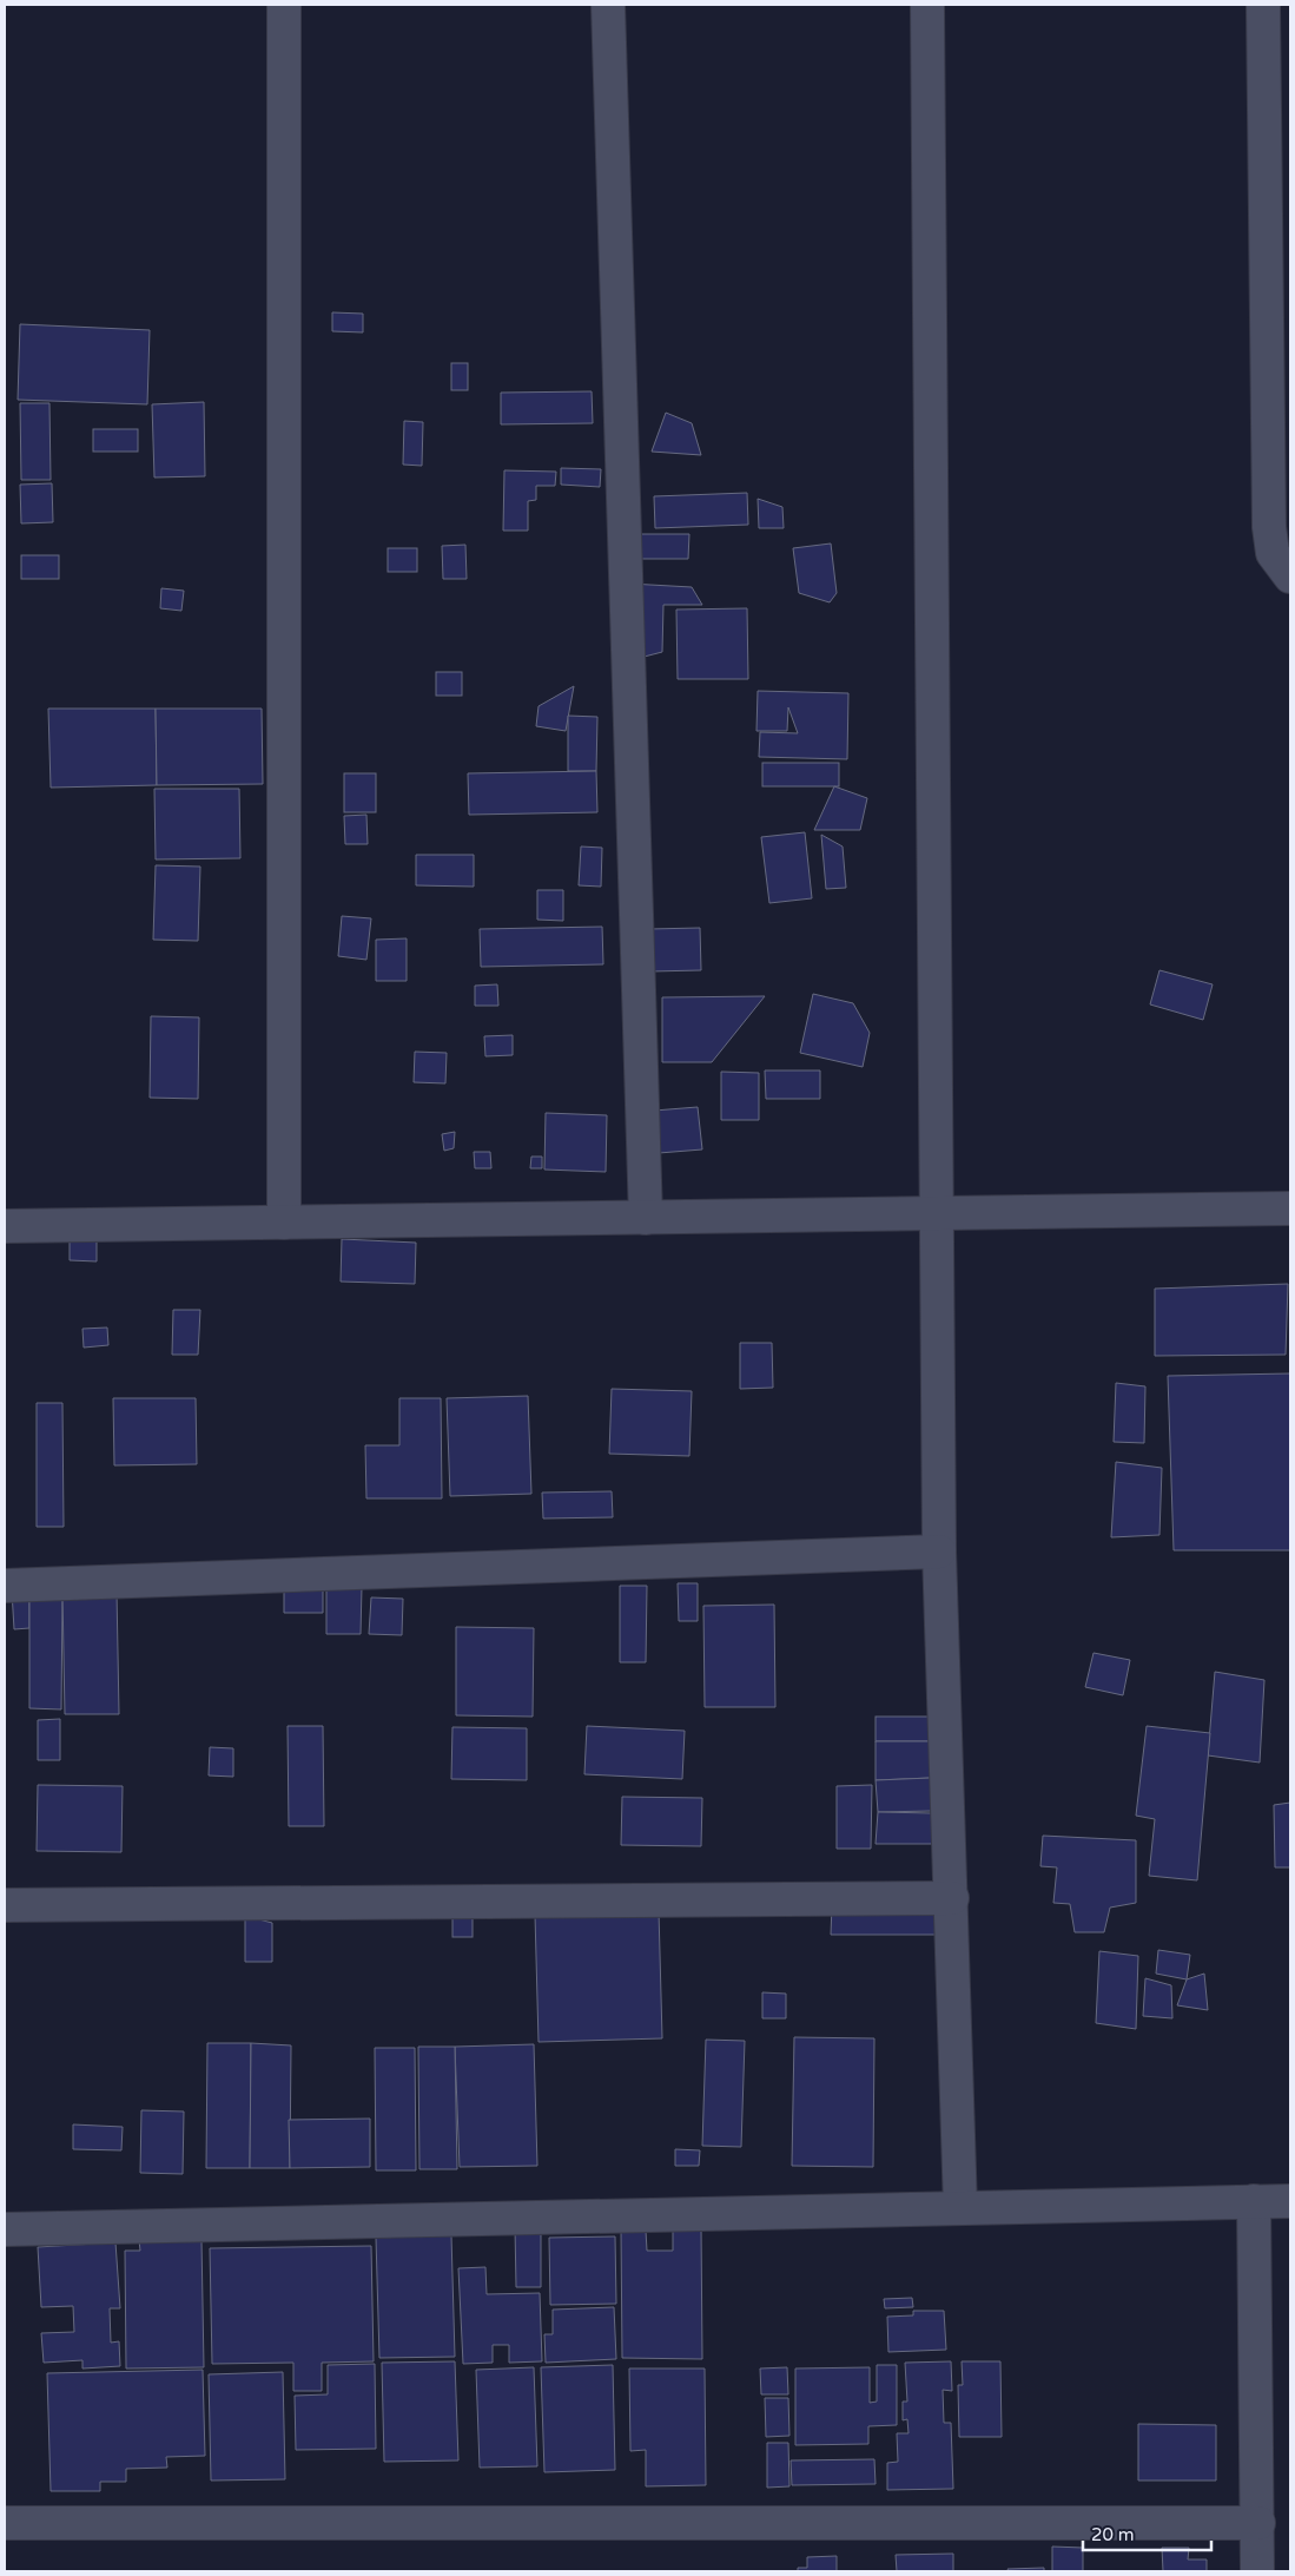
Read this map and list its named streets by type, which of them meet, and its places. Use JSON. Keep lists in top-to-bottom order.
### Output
{
  "scale_bar": "20 m"
}
